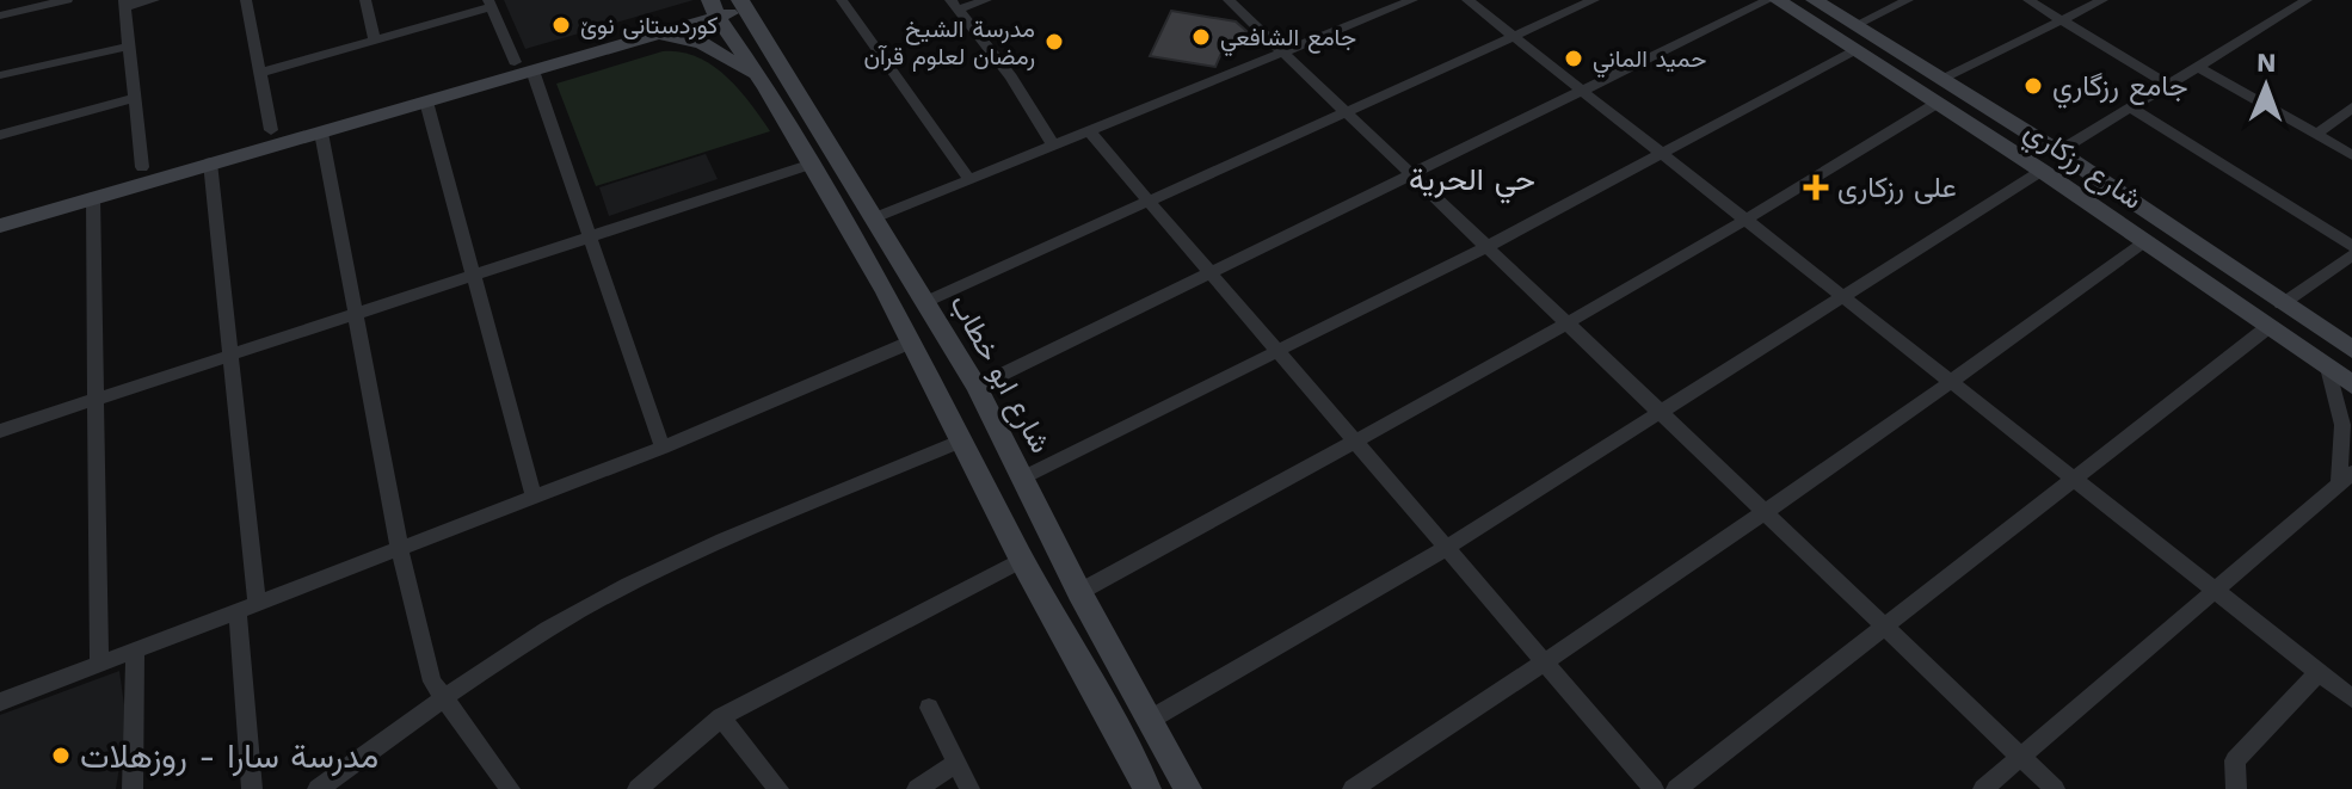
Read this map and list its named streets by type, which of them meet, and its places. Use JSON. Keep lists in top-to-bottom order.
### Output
{
  "streets": {
    "main road": ["شارع رزكاري", "شارع ابو خطاب"]
  },
  "districts": ["حي الحرية"],
  "places": {
    "other": [
      "کوردستانی نوێ",
      "جامع الشافعي",
      "مدرسة الشيخ رمضان لعلوم قرآن",
      "حميد الماني",
      "جامع رزگاري",
      "مدرسة سارا - روزهلات"
    ],
    "health": ["على رزكارى"]
  },
  "north": "top"
}
